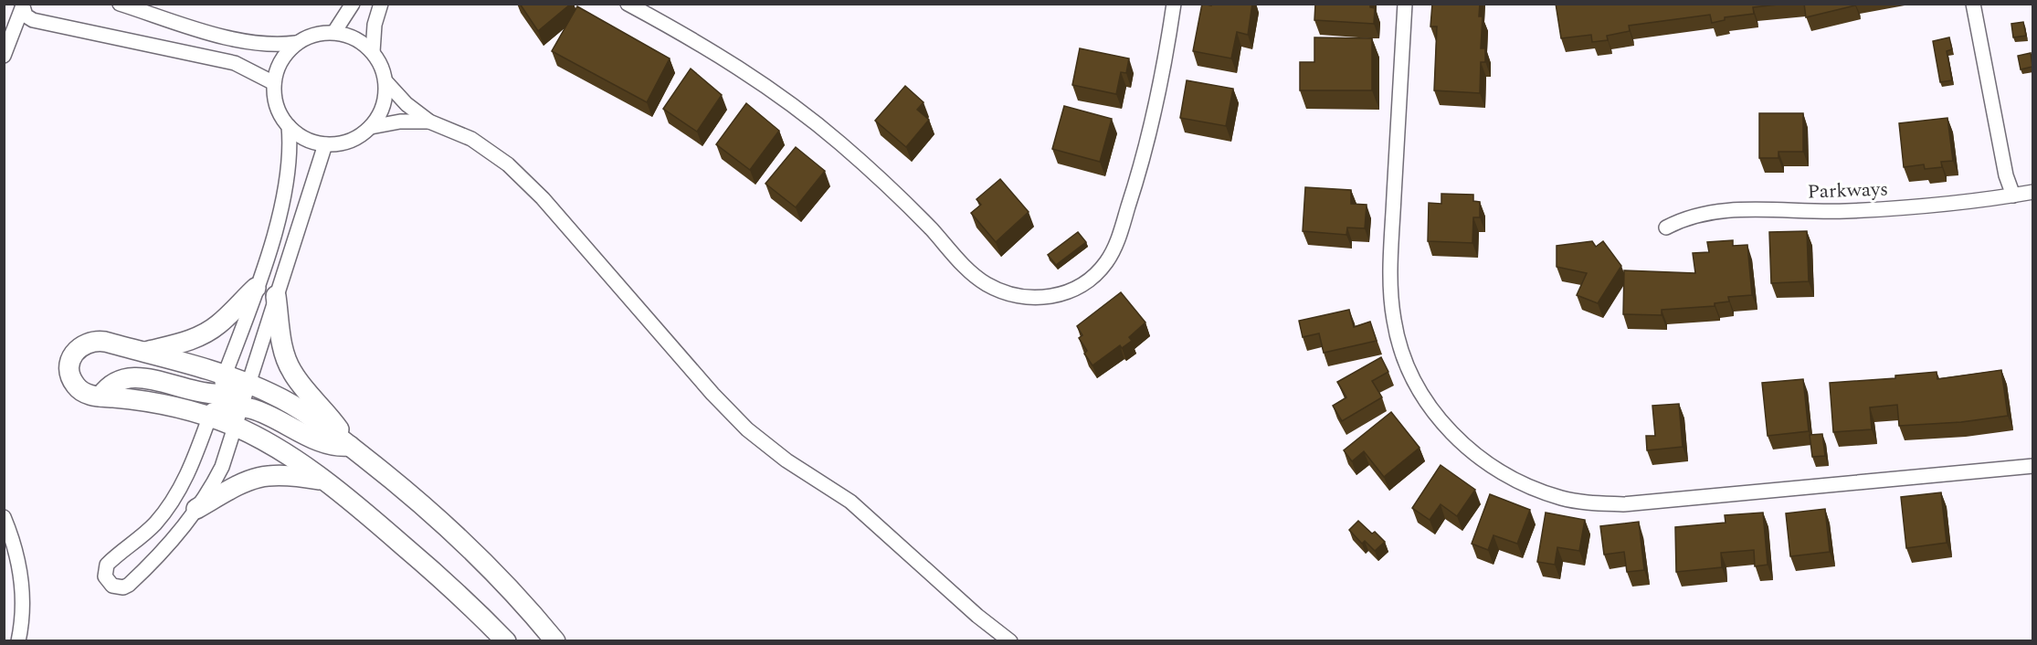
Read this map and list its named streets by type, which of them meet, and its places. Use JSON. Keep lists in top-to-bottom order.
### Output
{
  "streets": {
    "street": ["Parkways"]
  }
}
